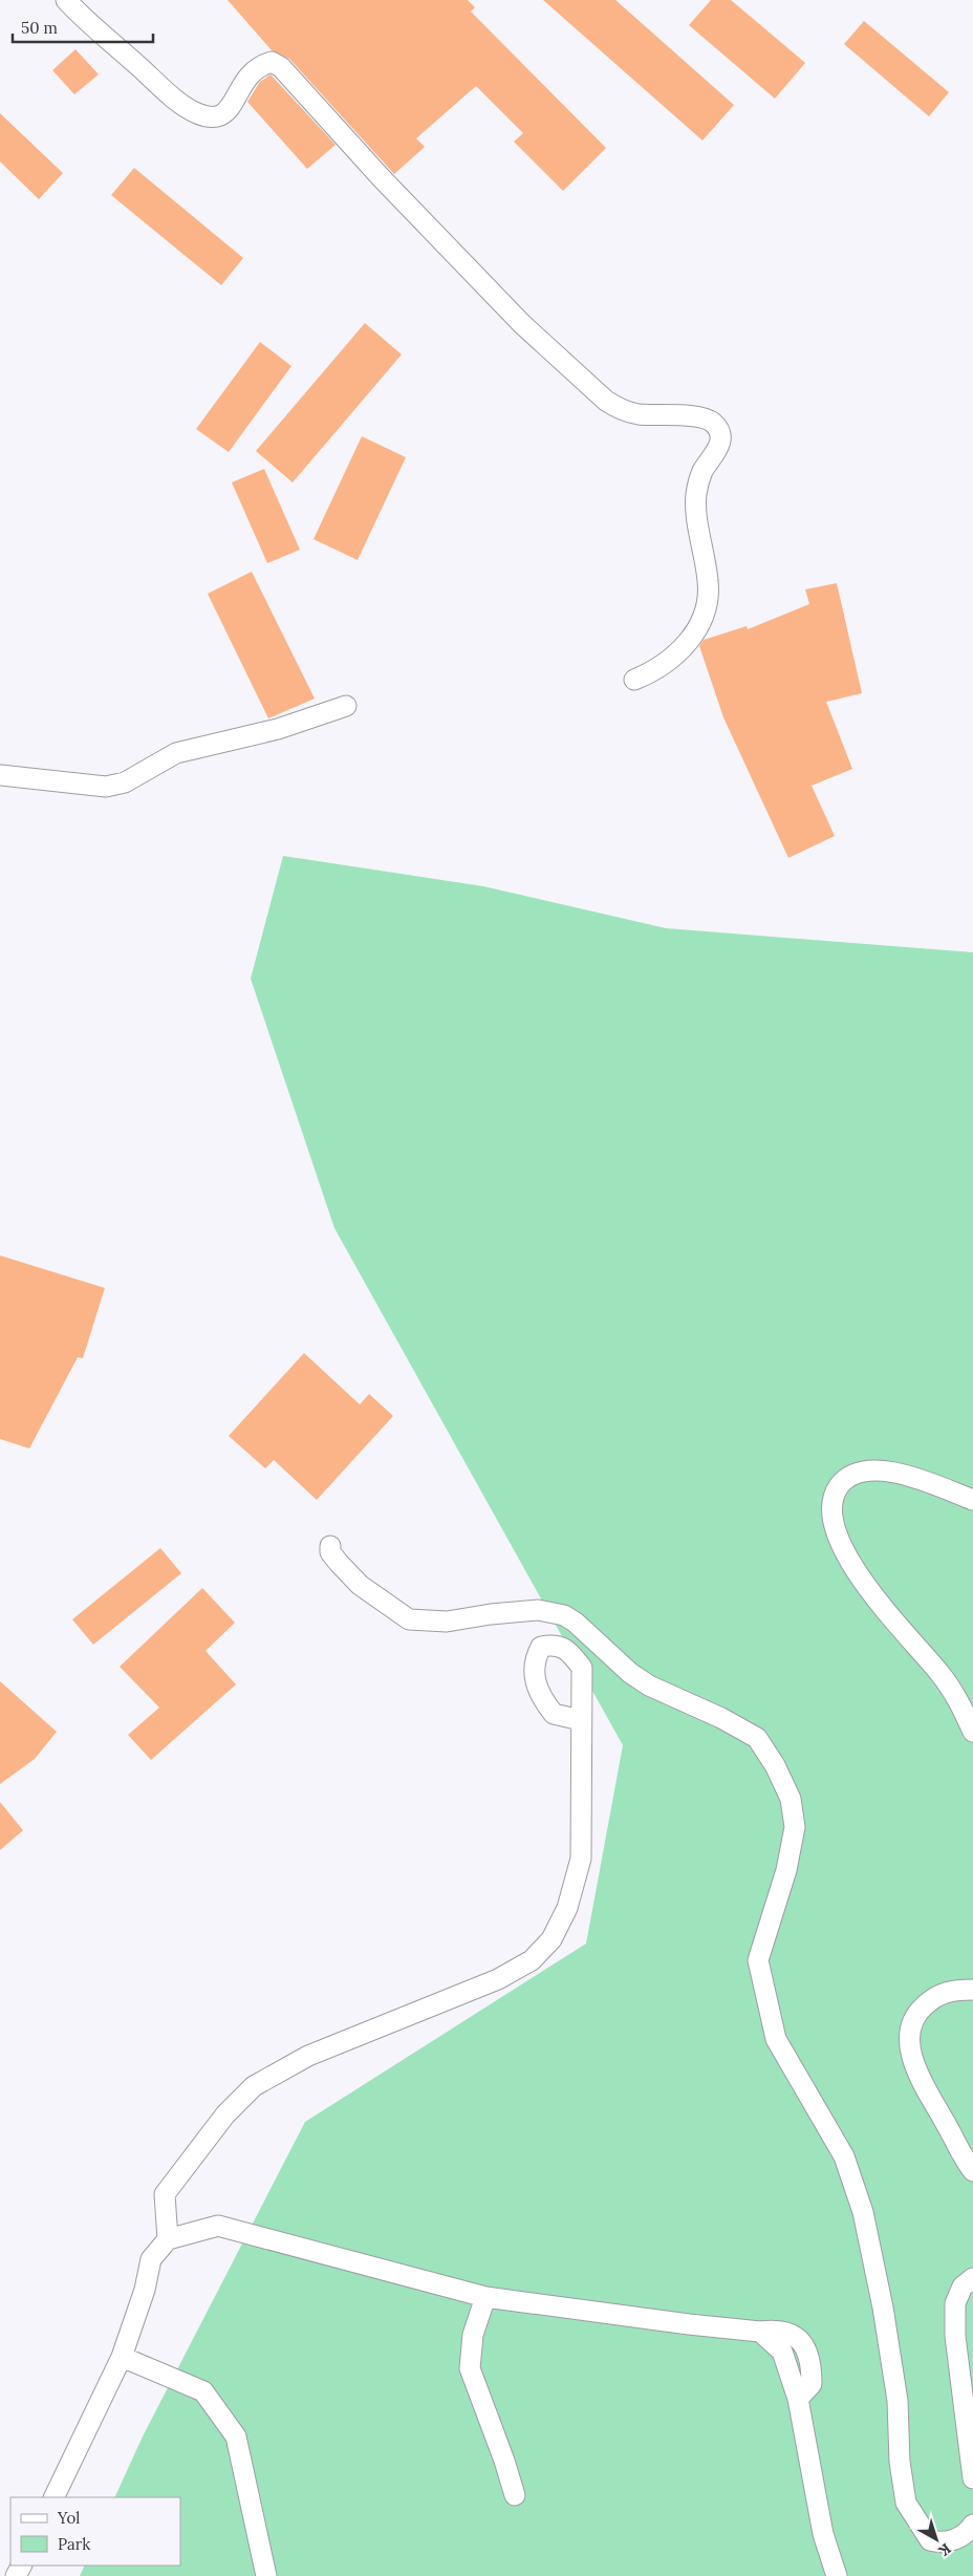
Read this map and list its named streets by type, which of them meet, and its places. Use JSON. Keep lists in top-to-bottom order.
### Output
{
  "legend": ["Yol", "Park"],
  "scale_bar": "50 m",
  "north": "bottom right"
}
